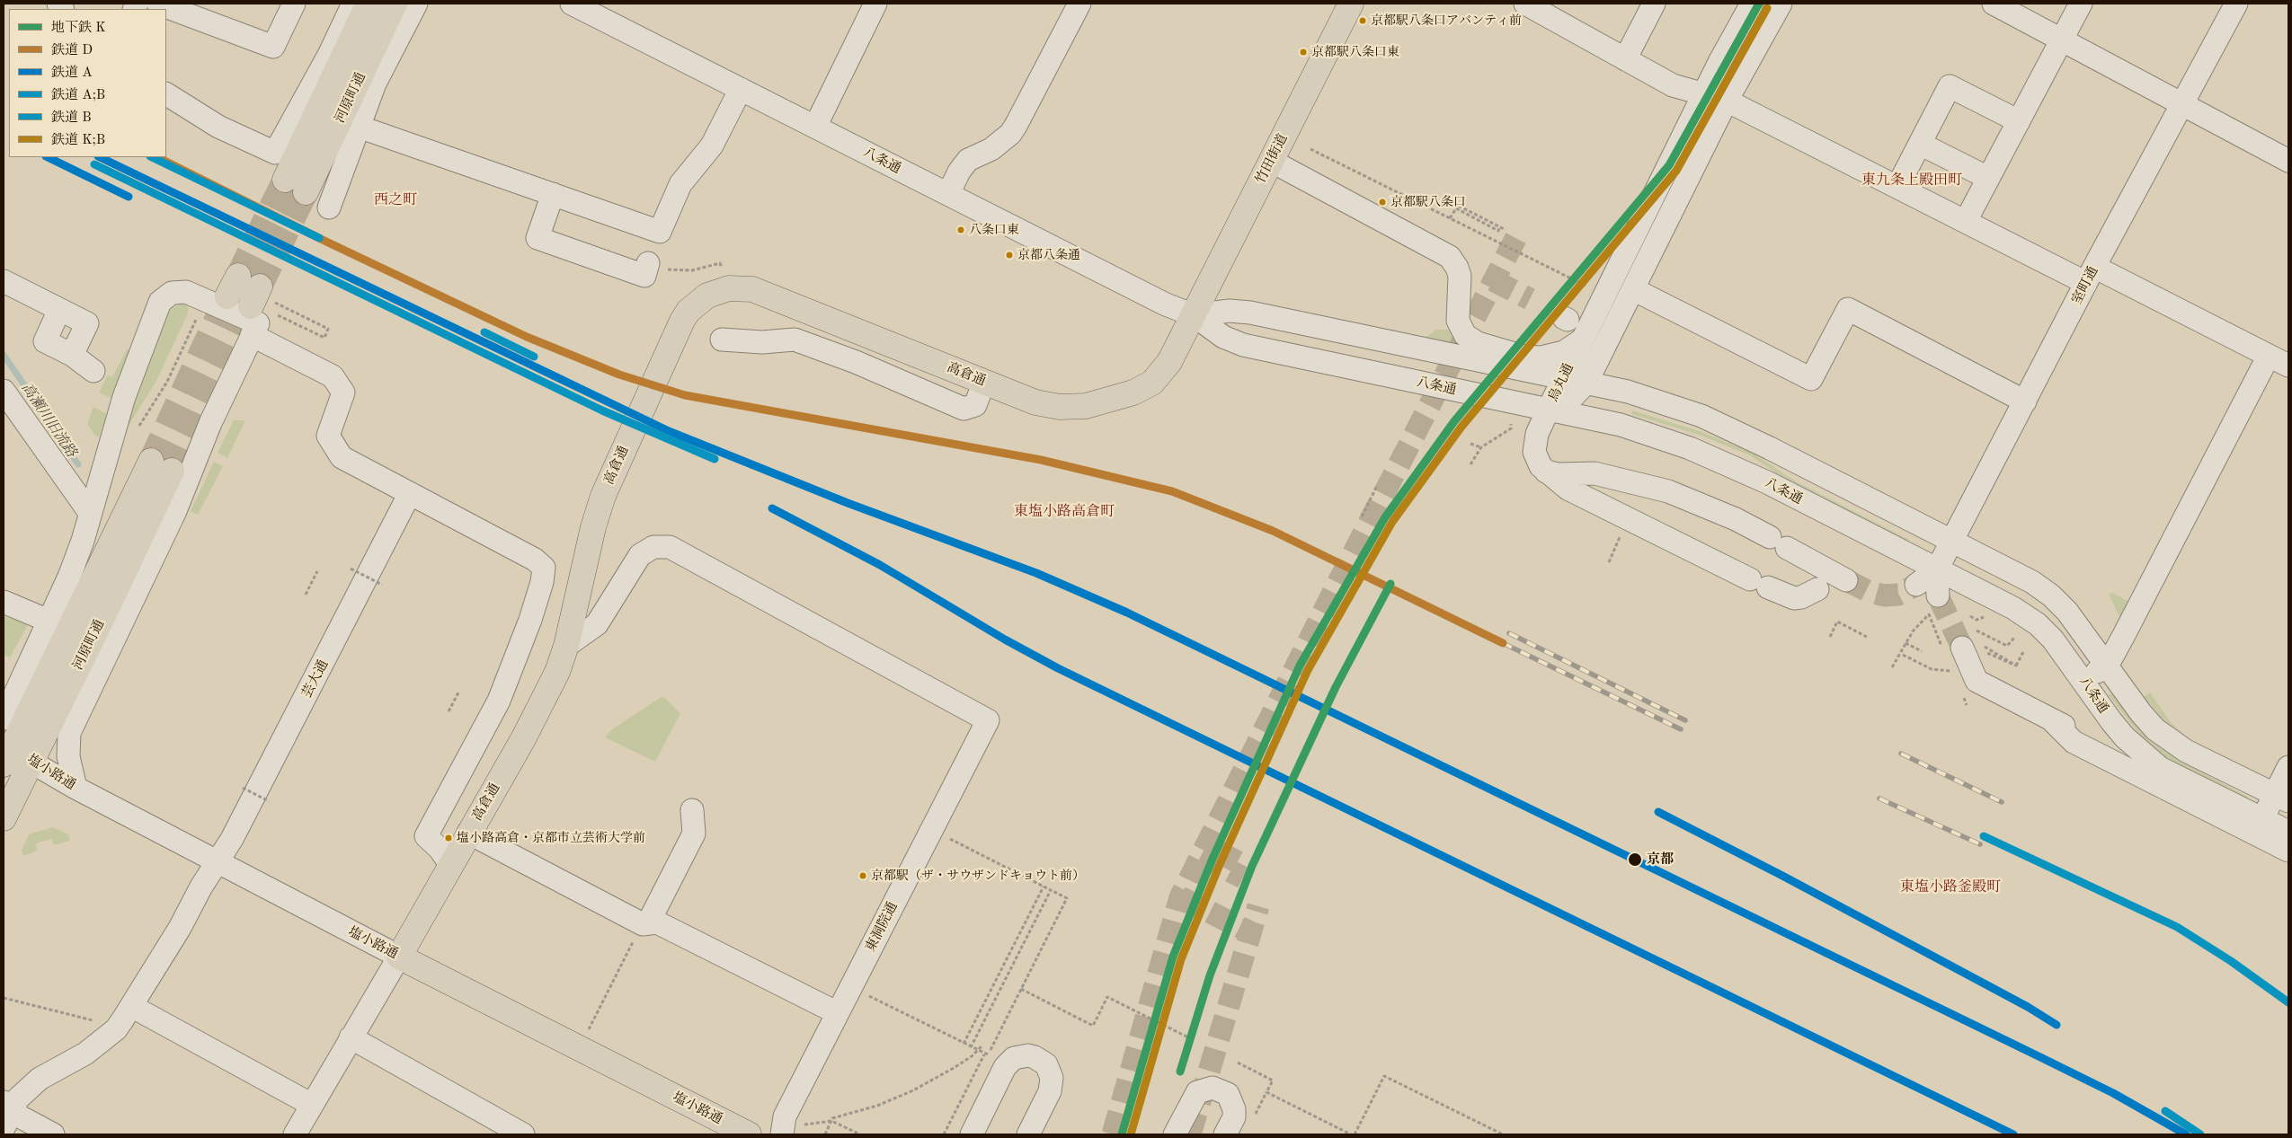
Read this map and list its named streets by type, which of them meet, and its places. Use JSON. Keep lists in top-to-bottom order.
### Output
{
  "streets": {
    "main road": [
      "河原町通",
      "竹田街道",
      "高倉通",
      "塩小路通"
    ],
    "street": [
      "八条通",
      "室町通",
      "烏丸通",
      "芸大通",
      "東洞院通"
    ]
  },
  "crossings": [
    ["河原町通", "塩小路通"],
    ["竹田街道", "八条通"],
    ["竹田街道", "高倉通"],
    ["八条通", "室町通"],
    ["八条通", "高倉通"],
    ["八条通", "烏丸通"],
    ["高倉通", "塩小路通"],
    ["高倉通", "東洞院通"],
    ["芸大通", "塩小路通"]
  ],
  "districts": [
    "東九条上殿田町",
    "西之町",
    "東塩小路高倉町",
    "東塩小路釜殿町"
  ],
  "water": ["高瀬川旧流路"],
  "places": [
    "京都駅八条口アバンティ前",
    "京都駅八条口東",
    "京都駅八条口",
    "八条口東",
    "京都八条通",
    "塩小路高倉・京都市立芸術大学前",
    "京都",
    "京都駅（ザ・サウザンドキョウト前）"
  ],
  "lines": [
    "metro line K",
    "rail line K;B",
    "rail line D",
    "rail line A",
    "rail line B",
    "rail line A;B"
  ],
  "legend": [
    "地下鉄 K",
    "鉄道 D",
    "鉄道 A",
    "鉄道 A;B",
    "鉄道 B",
    "鉄道 K;B"
  ]
}
